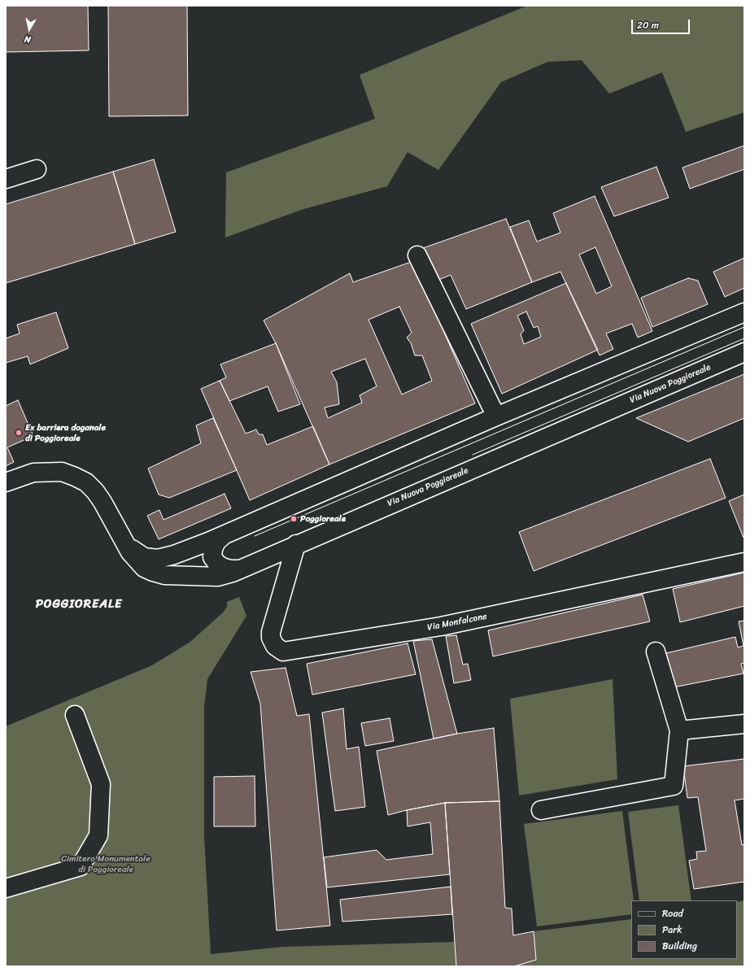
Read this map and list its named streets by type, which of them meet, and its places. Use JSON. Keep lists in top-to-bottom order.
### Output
{
  "streets": {
    "street": ["Via Nuova Poggioreale", "Via Monfalcone"]
  },
  "crossings": [
    ["Via Nuova Poggioreale", "Via Monfalcone"]
  ],
  "districts": ["POGGIOREALE"],
  "parks": ["Cimitero Monumentale di Poggioreale"],
  "places": ["Ex barriera doganale di Poggioreale", "Poggioreale"],
  "legend": ["Road", "Park", "Building"],
  "scale_bar": "20 m",
  "north": "bottom"
}
